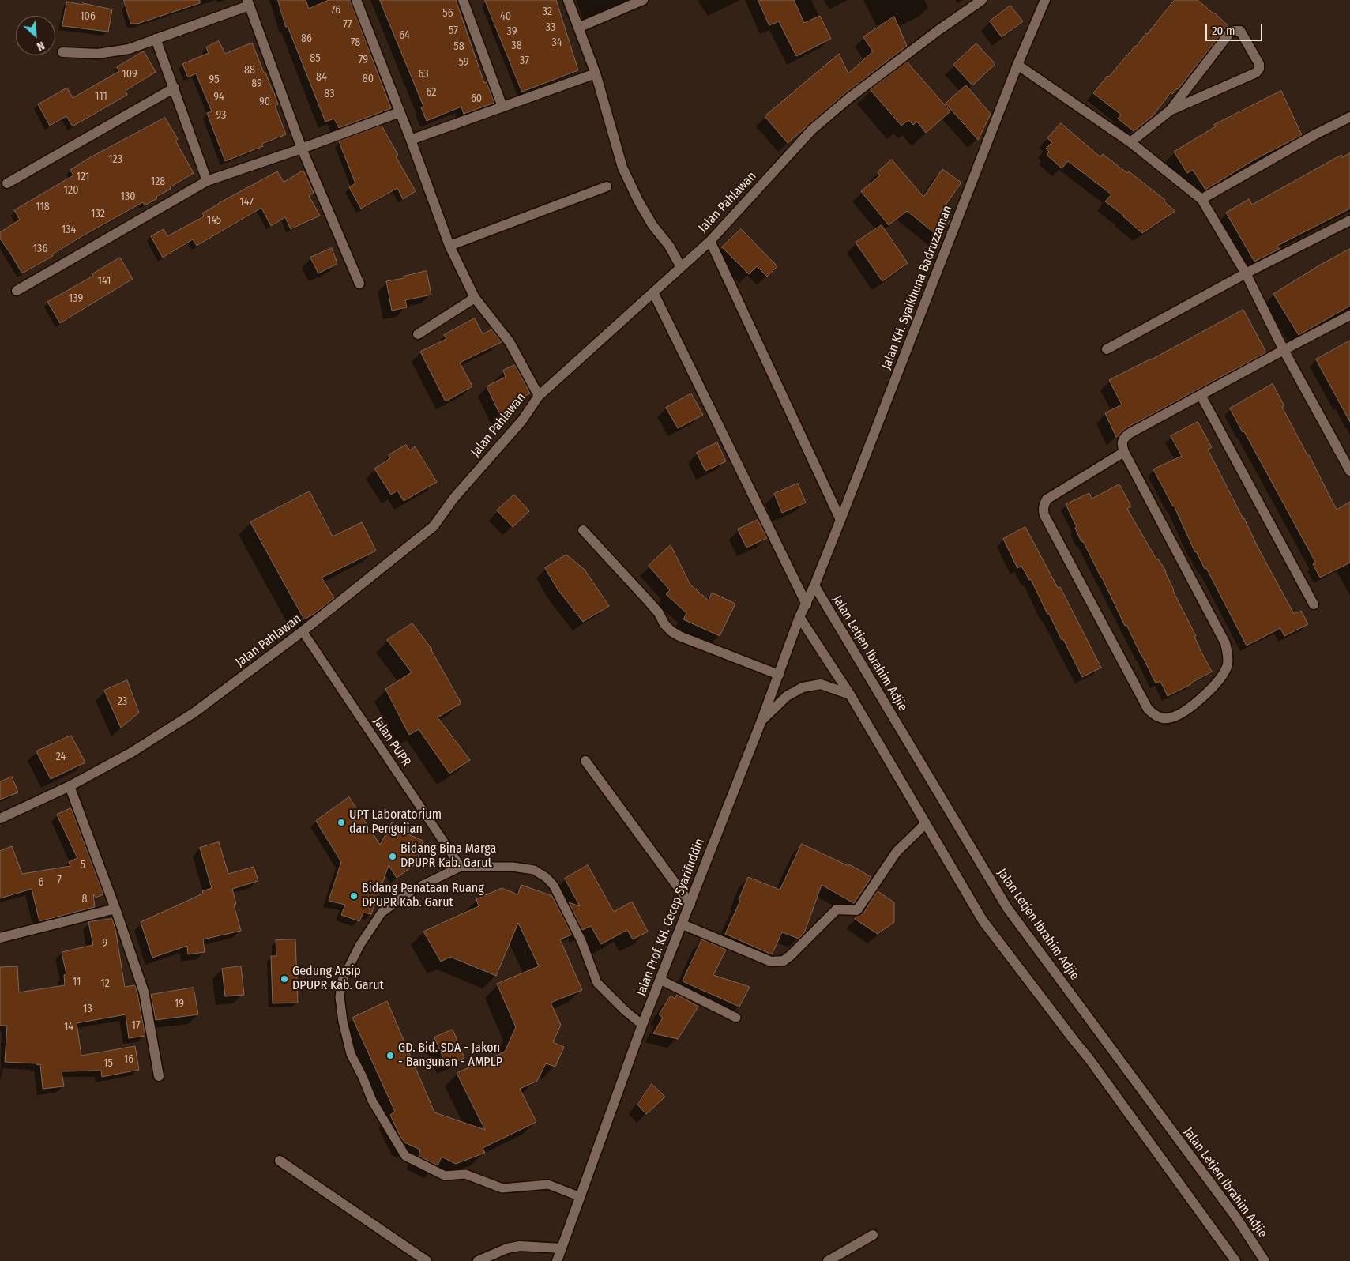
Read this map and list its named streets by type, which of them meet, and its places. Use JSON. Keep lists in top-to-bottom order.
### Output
{
  "streets": {
    "street": [
      "Jalan Pahlawan",
      "Jalan KH. Syaikhuna Badruzzaman",
      "Jalan Letjen Ibrahim Adjie",
      "Jalan Prof. KH. Cecep Syarifuddin"
    ],
    "lane": ["Jalan PUPR"]
  },
  "crossings": [
    ["Jalan Pahlawan", "Jalan PUPR"],
    ["Jalan KH. Syaikhuna Badruzzaman", "Jalan Letjen Ibrahim Adjie"],
    ["Jalan KH. Syaikhuna Badruzzaman", "Jalan Prof. KH. Cecep Syarifuddin"],
    ["Jalan Letjen Ibrahim Adjie", "Jalan Prof. KH. Cecep Syarifuddin"]
  ],
  "places": [
    "UPT Laboratorium dan Pengujian",
    "Bidang Bina Marga DPUPR Kab. Garut",
    "Bidang Penataan Ruang DPUPR Kab. Garut",
    "Gedung Arsip DPUPR Kab. Garut",
    "GD. Bid. SDA - Jakon - Bangunan - AMPLP"
  ],
  "house_numbers": [
    "76",
    "32",
    "56",
    "106",
    "40",
    "77",
    "33",
    "57",
    "39",
    "64",
    "86",
    "78",
    "34",
    "38",
    "58",
    "85",
    "79",
    "37",
    "59",
    "88",
    "109",
    "63",
    "84",
    "80",
    "95",
    "89",
    "62",
    "83",
    "111",
    "94",
    "60",
    "90",
    "93",
    "123",
    "121",
    "128",
    "120",
    "130",
    "147",
    "118",
    "132",
    "145",
    "134",
    "136",
    "141",
    "139",
    "23",
    "24",
    "5",
    "7",
    "6",
    "8",
    "9",
    "11",
    "12",
    "19",
    "13",
    "17",
    "14",
    "16",
    "15"
  ],
  "scale_bar": "20 m",
  "north": "bottom right"
}
